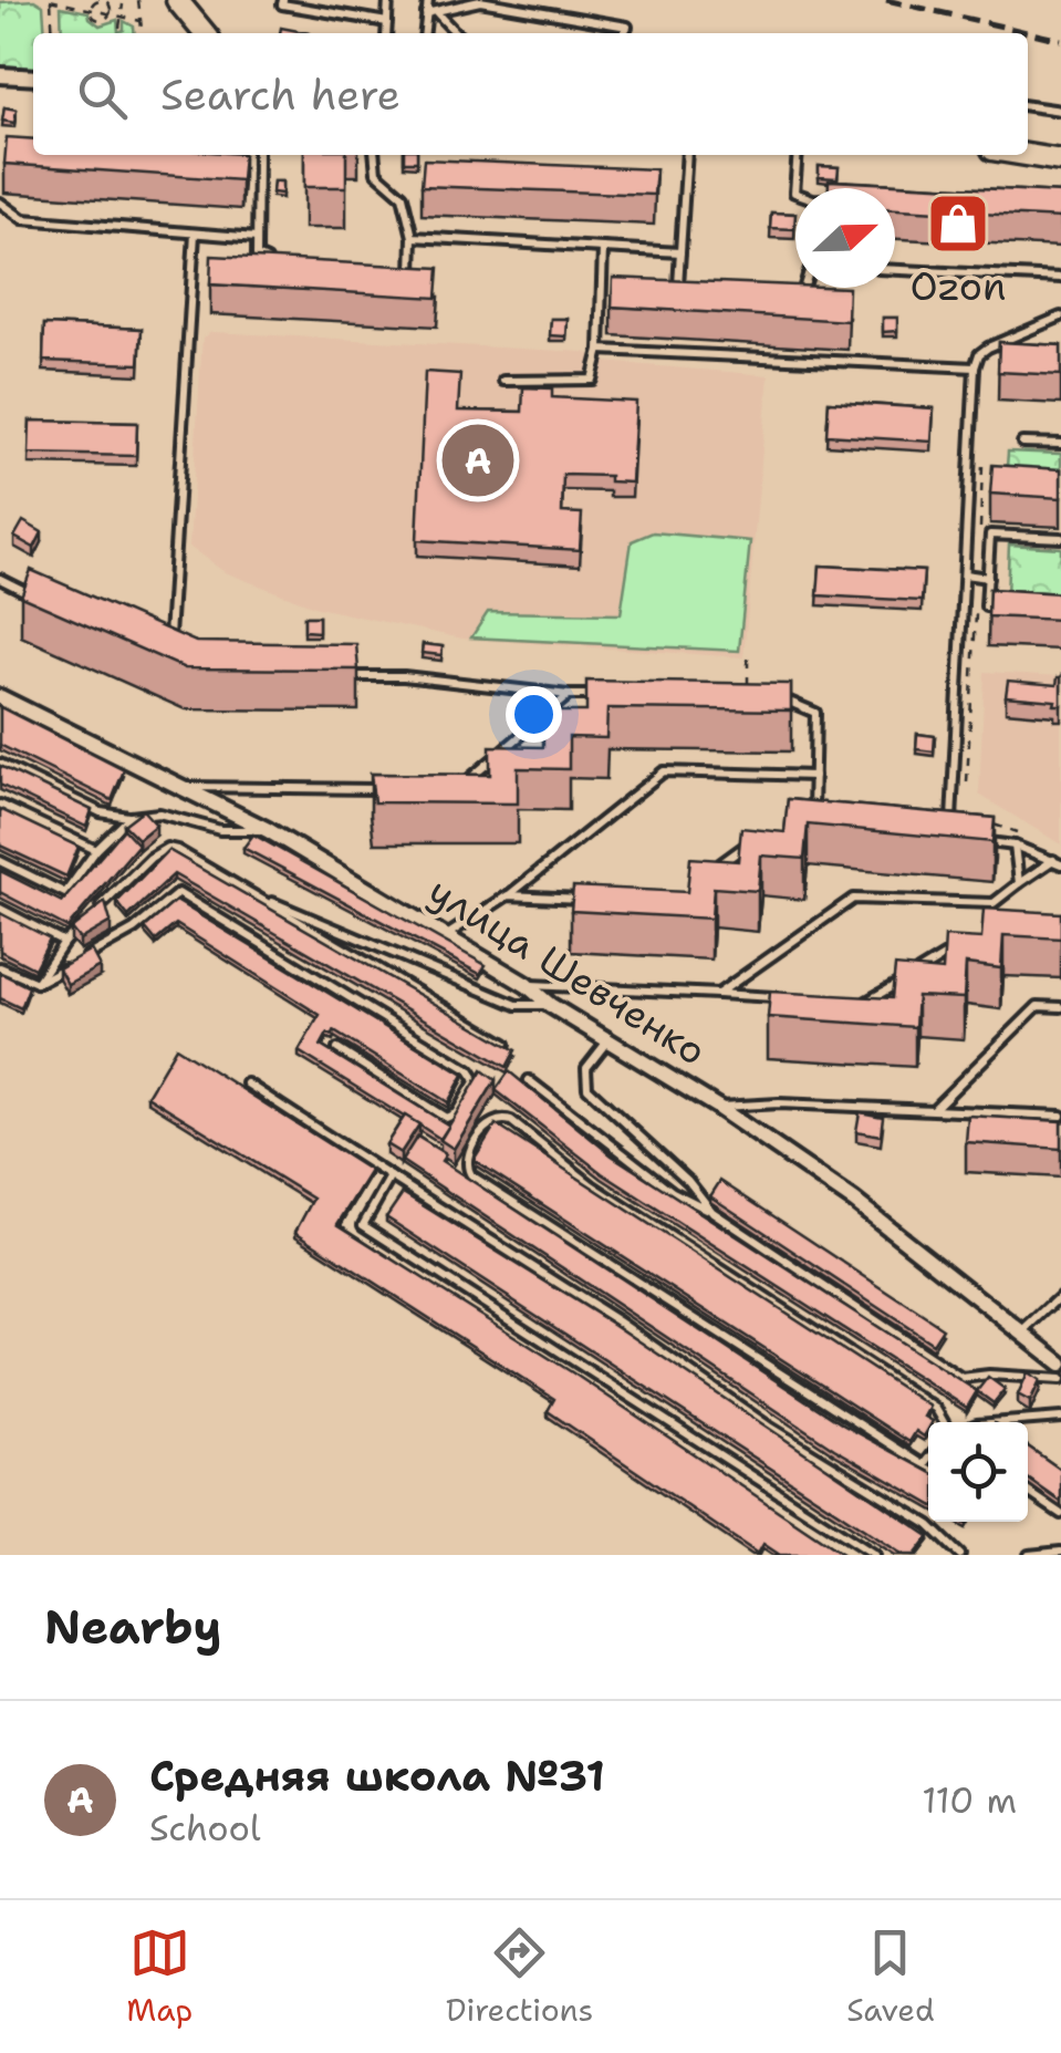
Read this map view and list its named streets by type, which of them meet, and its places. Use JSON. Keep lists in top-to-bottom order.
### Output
{
  "streets": {
    "street": ["улица Шевченко"]
  },
  "places": {
    "shop": ["Ozon"]
  },
  "north": "right",
  "page": {
    "search": "Search here",
    "pins": "A",
    "heading": "Nearby",
    "list": [
      {
        "mark": "A",
        "name": "Средняя школа №31",
        "note": "School",
        "value": "110 m"
      }
    ],
    "nav": ["Map", "Directions", "Saved"]
  }
}
